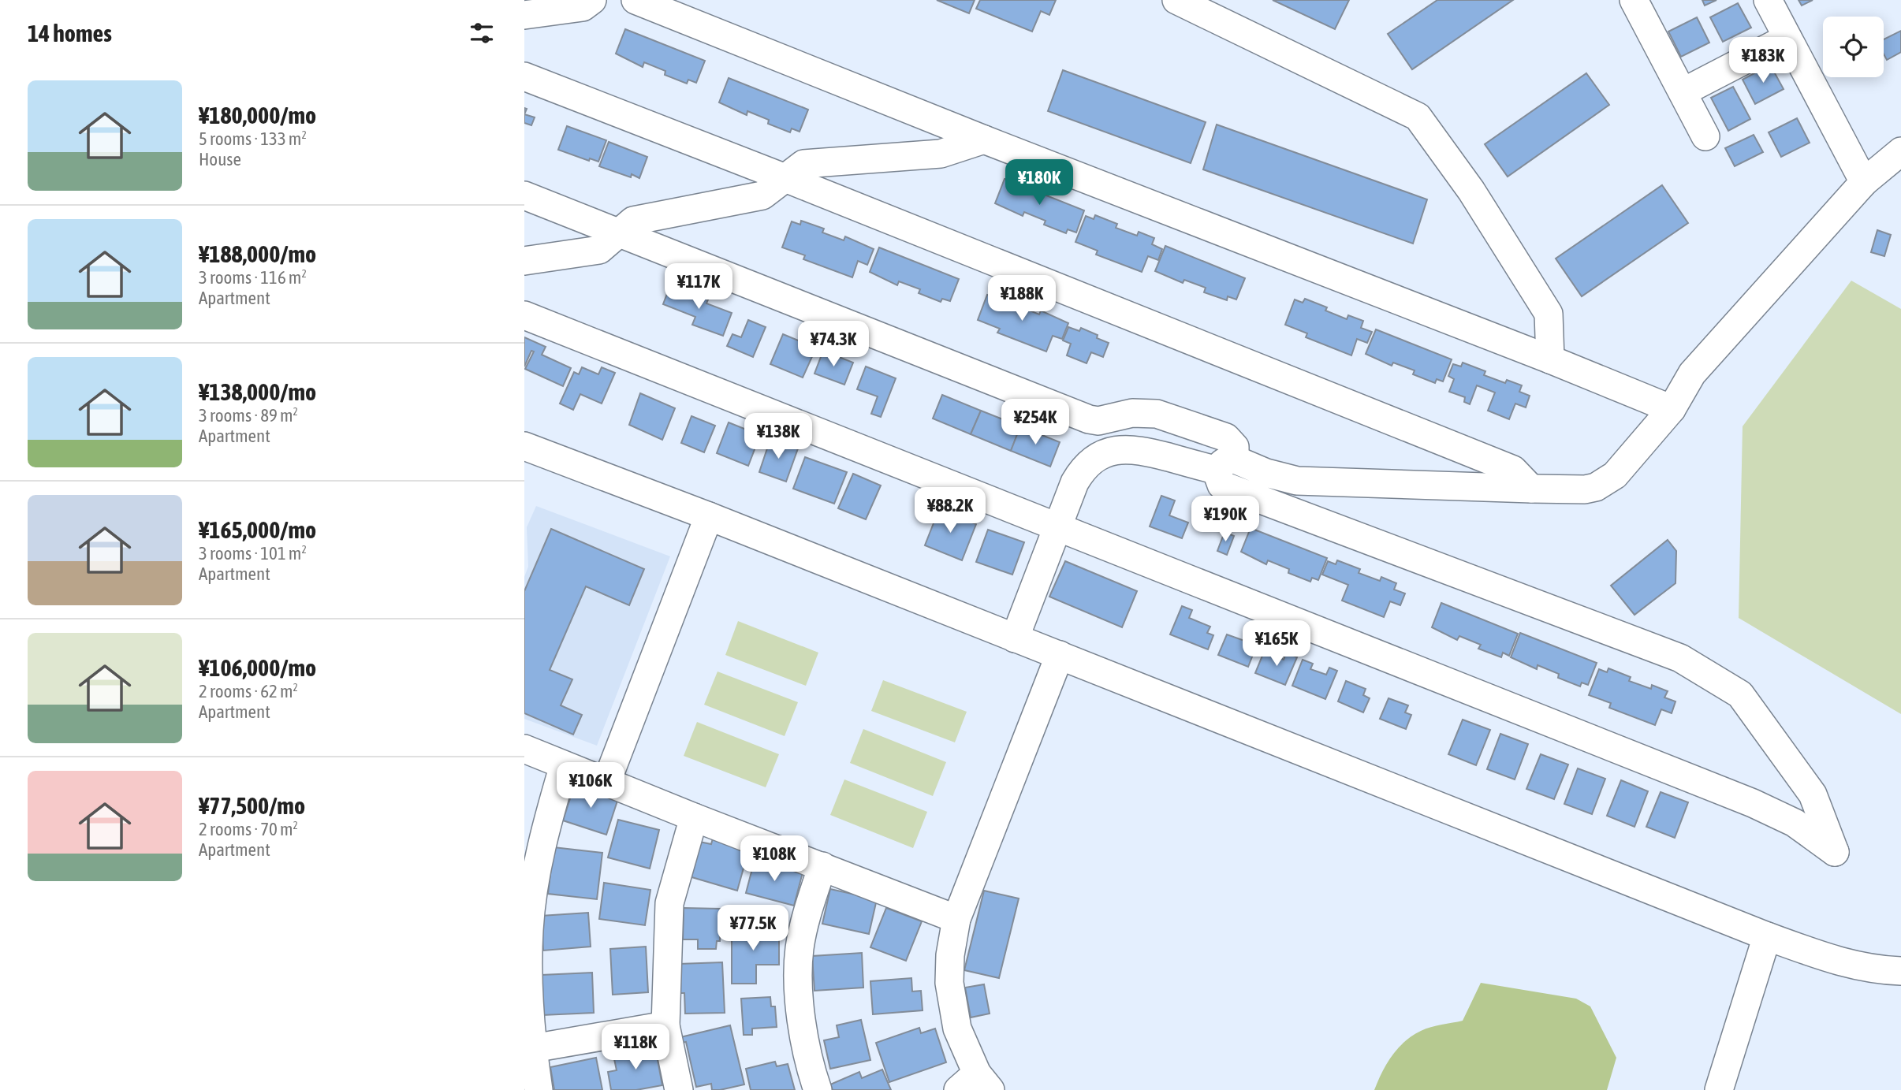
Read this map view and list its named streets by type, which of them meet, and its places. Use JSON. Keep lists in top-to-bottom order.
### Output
{
  "page": {
    "heading": "14 homes",
    "price": [
      "¥183K",
      "¥180K",
      "¥117K",
      "¥188K",
      "¥74.3K",
      "¥254K",
      "¥138K",
      "¥88.2K",
      "¥190K",
      "¥165K",
      "¥106K",
      "¥108K",
      "¥77.5K",
      "¥118K"
    ],
    "list": [
      {
        "name": "¥180,000/mo",
        "note": "5 rooms · 133 m² · House"
      },
      {
        "name": "¥188,000/mo",
        "note": "3 rooms · 116 m² · Apartment"
      },
      {
        "name": "¥138,000/mo",
        "note": "3 rooms · 89 m² · Apartment"
      },
      {
        "name": "¥165,000/mo",
        "note": "3 rooms · 101 m² · Apartment"
      },
      {
        "name": "¥106,000/mo",
        "note": "2 rooms · 62 m² · Apartment"
      },
      {
        "name": "¥77,500/mo",
        "note": "2 rooms · 70 m² · Apartment"
      }
    ]
  }
}
